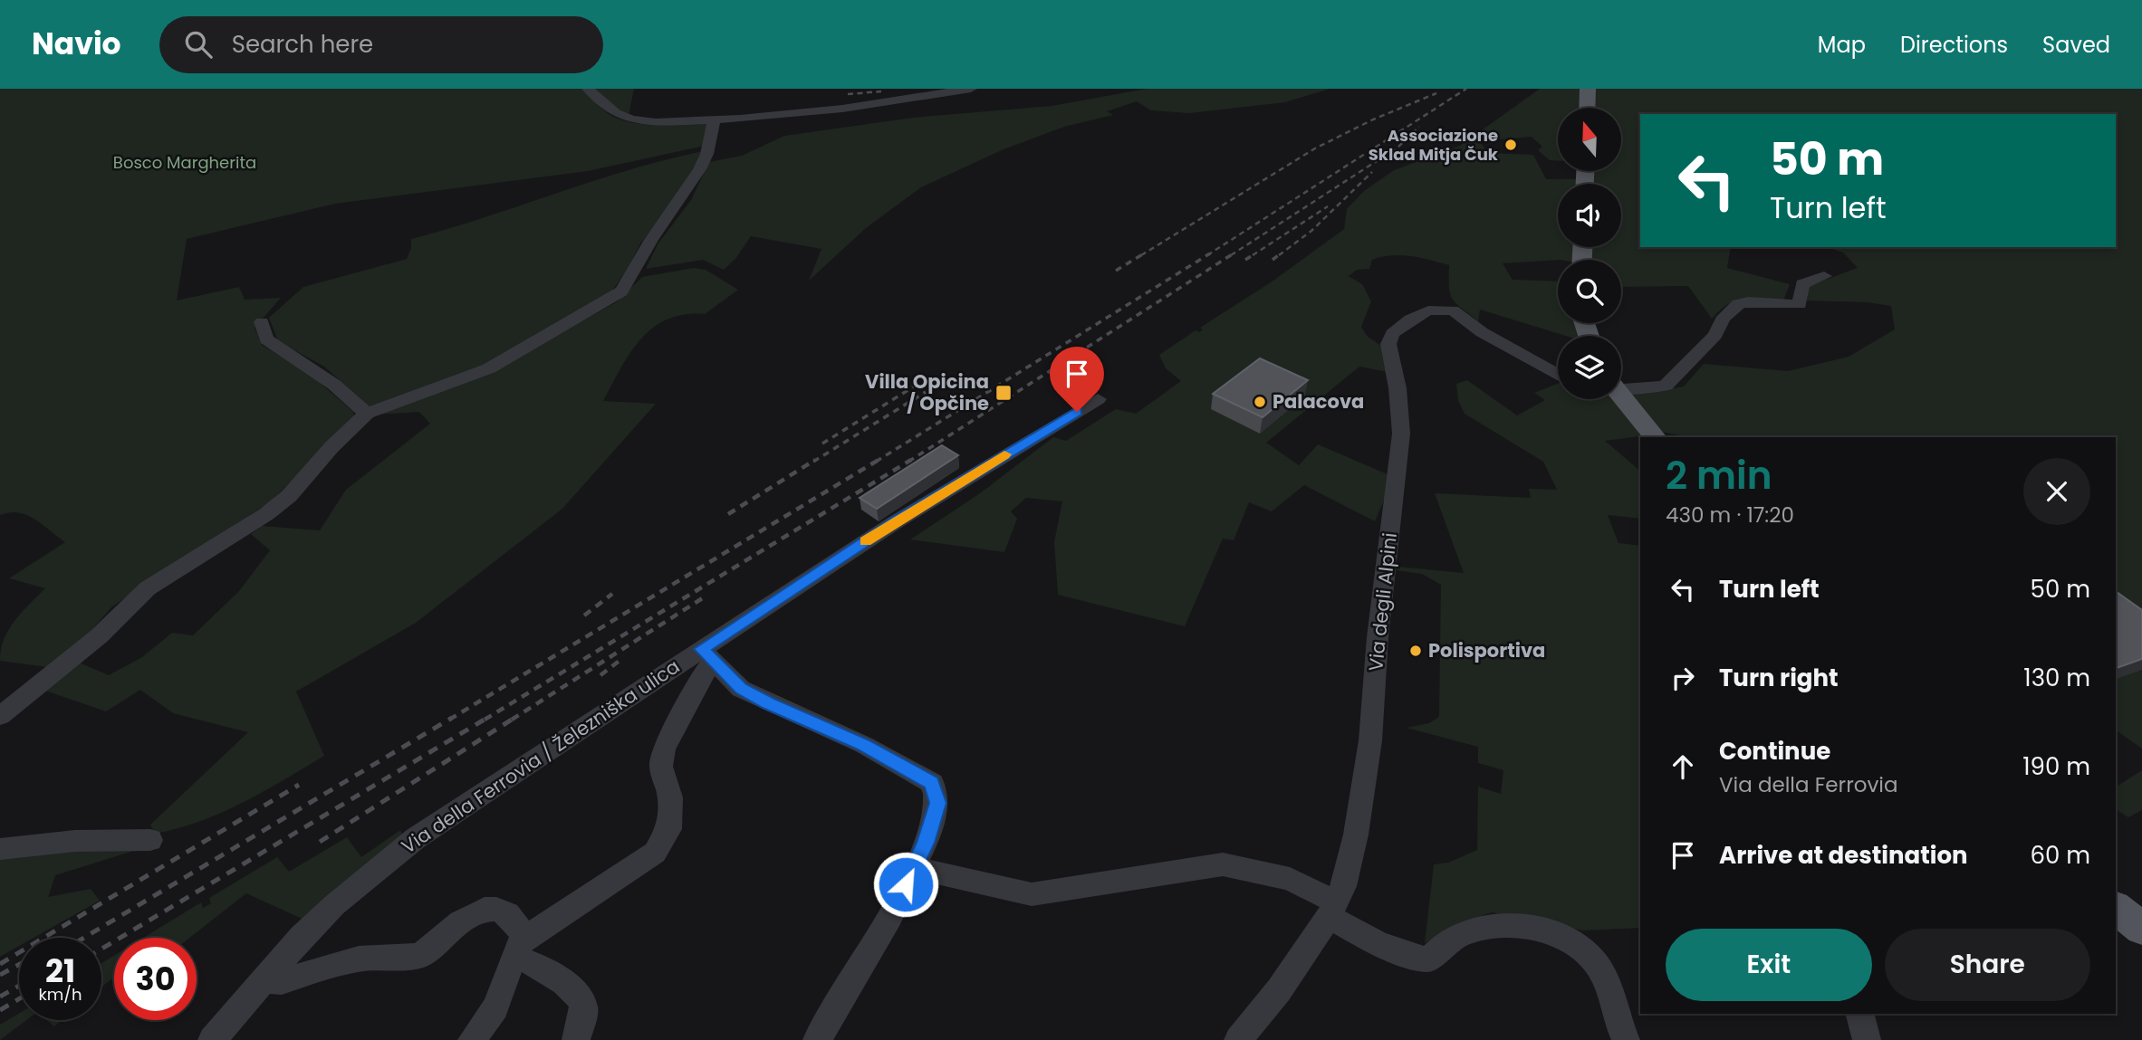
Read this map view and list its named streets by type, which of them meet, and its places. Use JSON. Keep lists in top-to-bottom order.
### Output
{
  "streets": {
    "street": ["Via degli Alpini", "Via della Ferrovia / Železniška ulica"]
  },
  "parks": ["Bosco Margherita"],
  "places": {
    "other": ["Associazione Sklad Mitja Čuk", "Palacova", "Polisportiva"],
    "transit": ["Villa Opicina / Opčine"]
  },
  "north": "top",
  "page": {
    "header": "Navio",
    "search": "Search here",
    "nav": ["Map", "Directions", "Saved"],
    "turn": ["50 m", "Turn left"],
    "heading": ["2 min", "430 m · 17:20"],
    "list": [
      {
        "name": "Turn left",
        "value": "50 m"
      },
      {
        "name": "Turn right",
        "value": "130 m"
      },
      {
        "name": "Continue",
        "note": "Via della Ferrovia",
        "value": "190 m"
      },
      {
        "name": "Arrive at destination",
        "value": "60 m"
      }
    ],
    "buttons": ["Exit", "Share"],
    "speed": "21 km/h",
    "limit": "30"
  }
}
